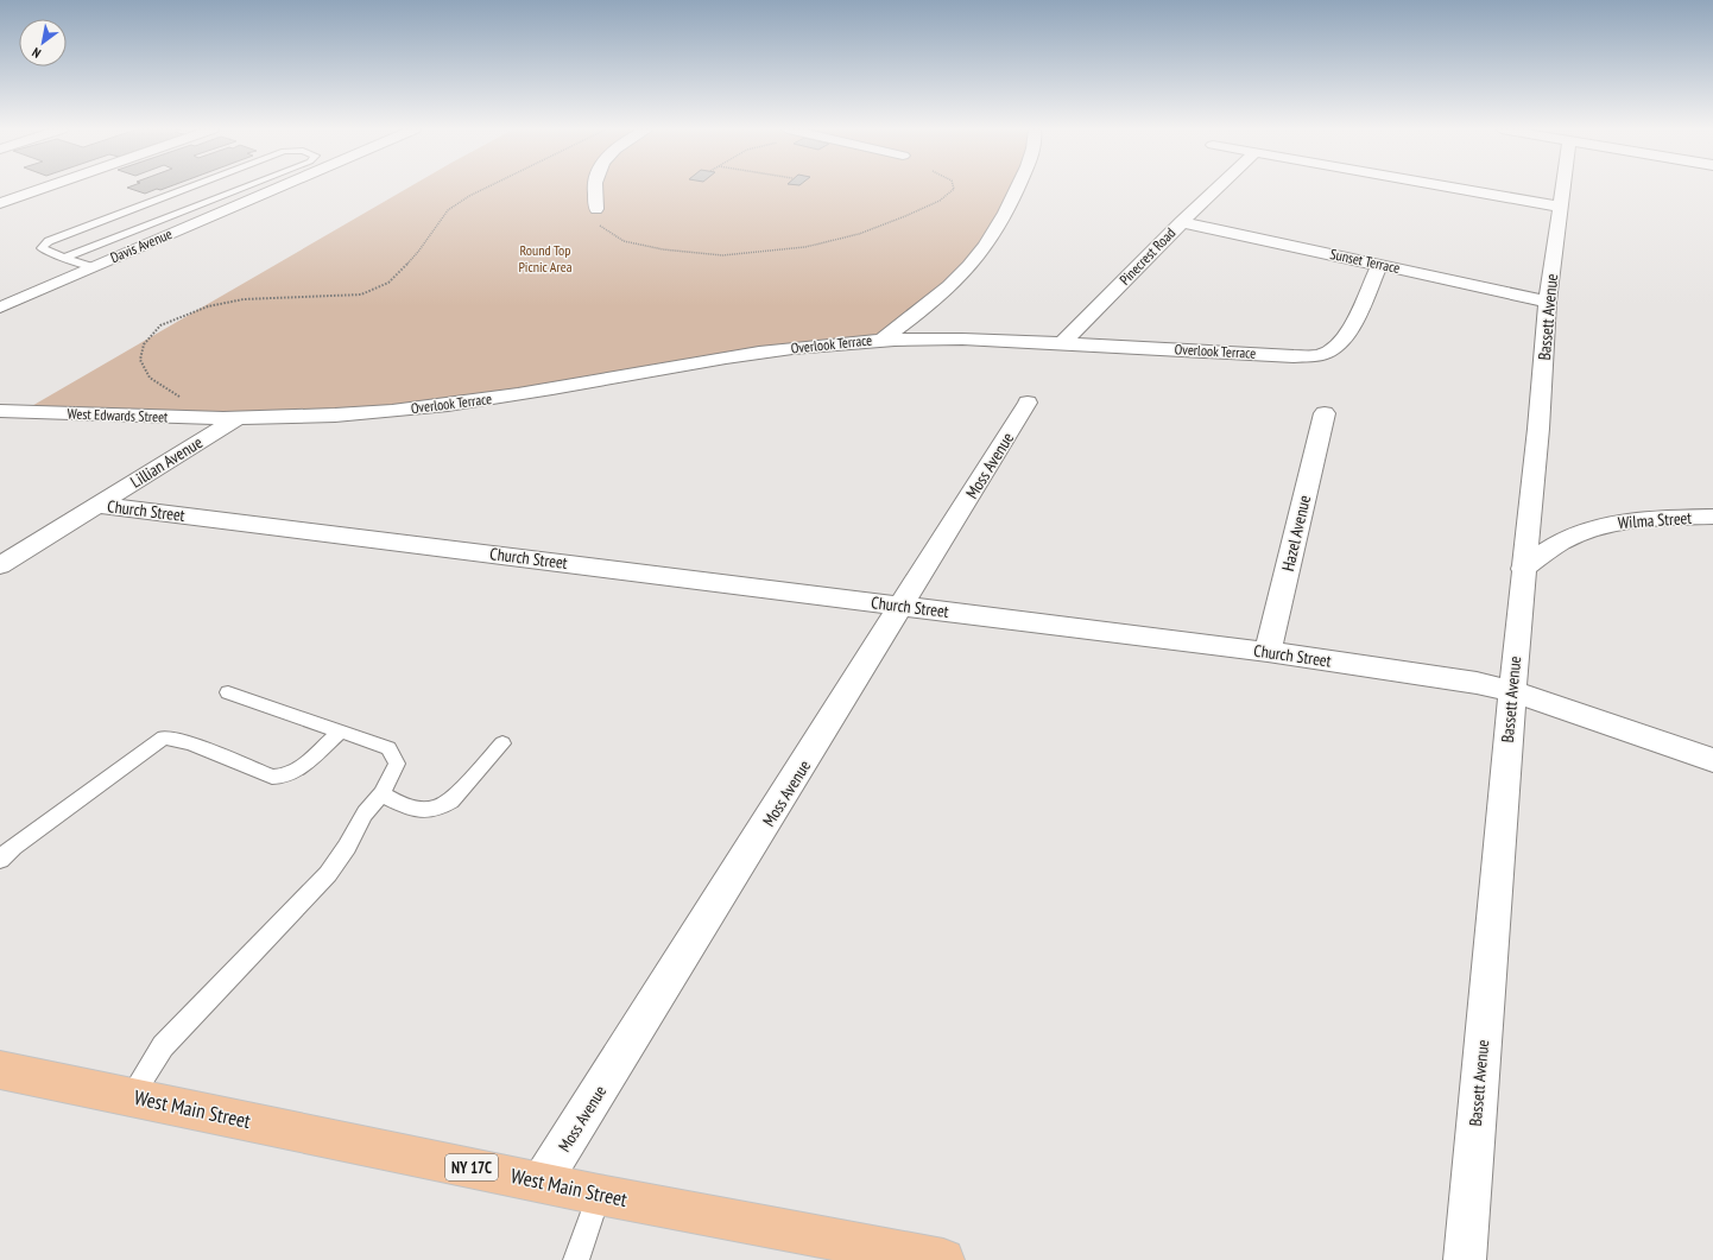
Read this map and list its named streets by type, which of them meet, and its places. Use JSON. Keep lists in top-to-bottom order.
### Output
{
  "streets": {
    "main road": ["West Main Street", "NY 17C"],
    "street": [
      "Davis Avenue",
      "Pinecrest Road",
      "Sunset Terrace",
      "Bassett Avenue",
      "Overlook Terrace",
      "West Edwards Street",
      "Lillian Avenue",
      "Moss Avenue",
      "Church Street",
      "Wilma Street",
      "Hazel Avenue"
    ]
  },
  "crossings": [
    ["Pinecrest Road", "Sunset Terrace"],
    ["Pinecrest Road", "Overlook Terrace"],
    ["Sunset Terrace", "Bassett Avenue"],
    ["Sunset Terrace", "Overlook Terrace"],
    ["Bassett Avenue", "Church Street"],
    ["Bassett Avenue", "Wilma Street"],
    ["Overlook Terrace", "West Edwards Street"],
    ["Overlook Terrace", "Lillian Avenue"],
    ["West Edwards Street", "Lillian Avenue"],
    ["Lillian Avenue", "Church Street"],
    ["Moss Avenue", "Church Street"],
    ["Moss Avenue", "West Main Street"],
    ["Church Street", "Hazel Avenue"]
  ],
  "parks": ["Round Top Picnic Area"],
  "north": "bottom left"
}
